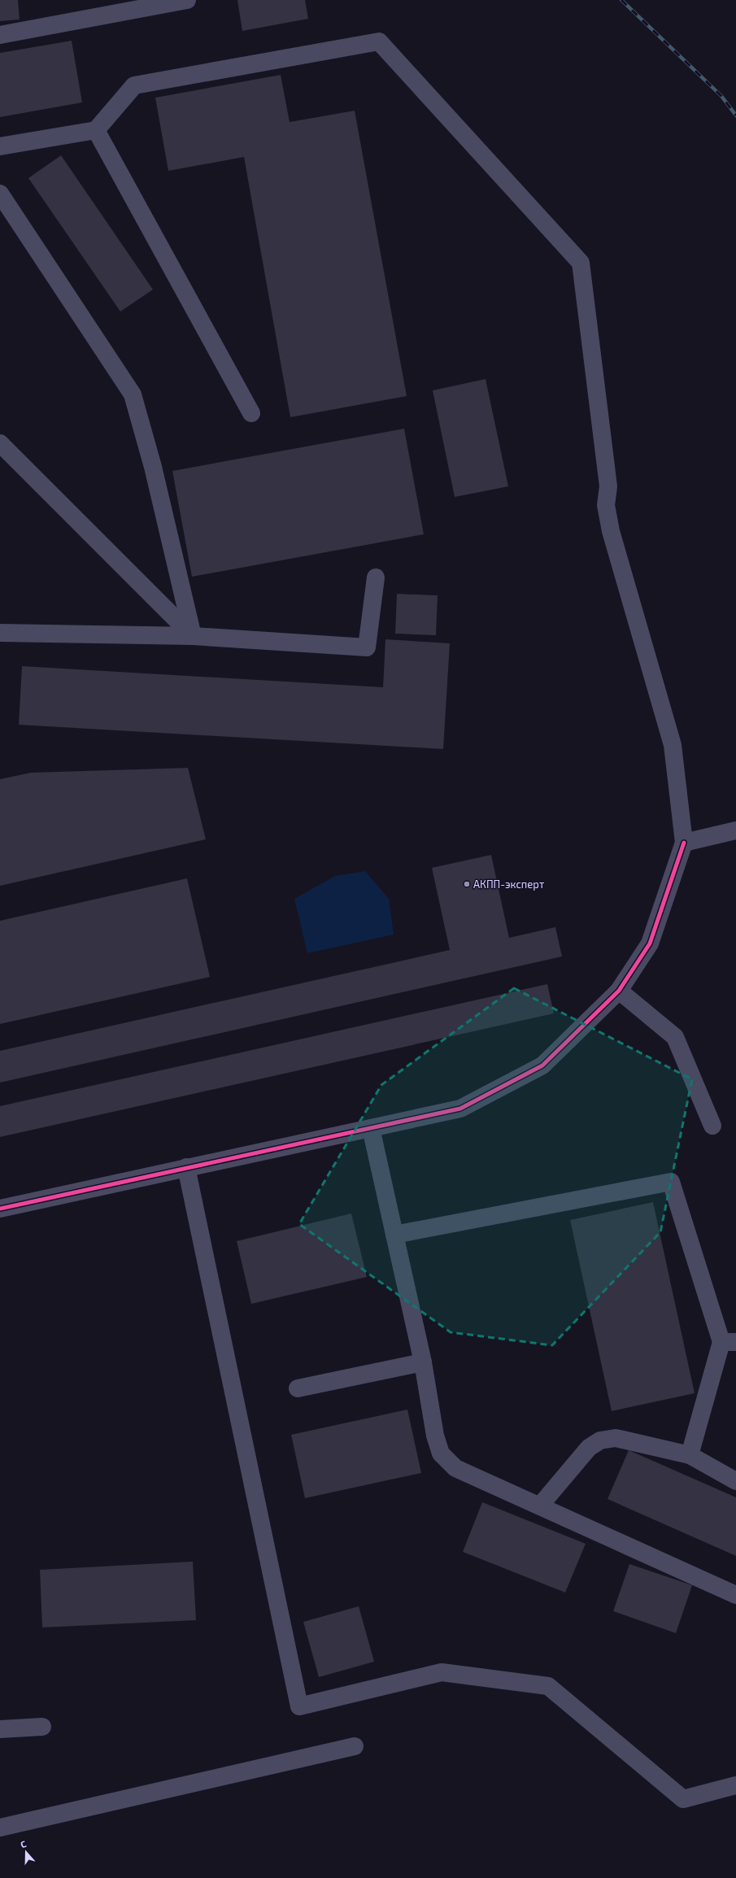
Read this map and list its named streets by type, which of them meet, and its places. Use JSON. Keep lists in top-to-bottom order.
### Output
{
  "places": ["АКПП-эксперт"],
  "north": "top"
}
